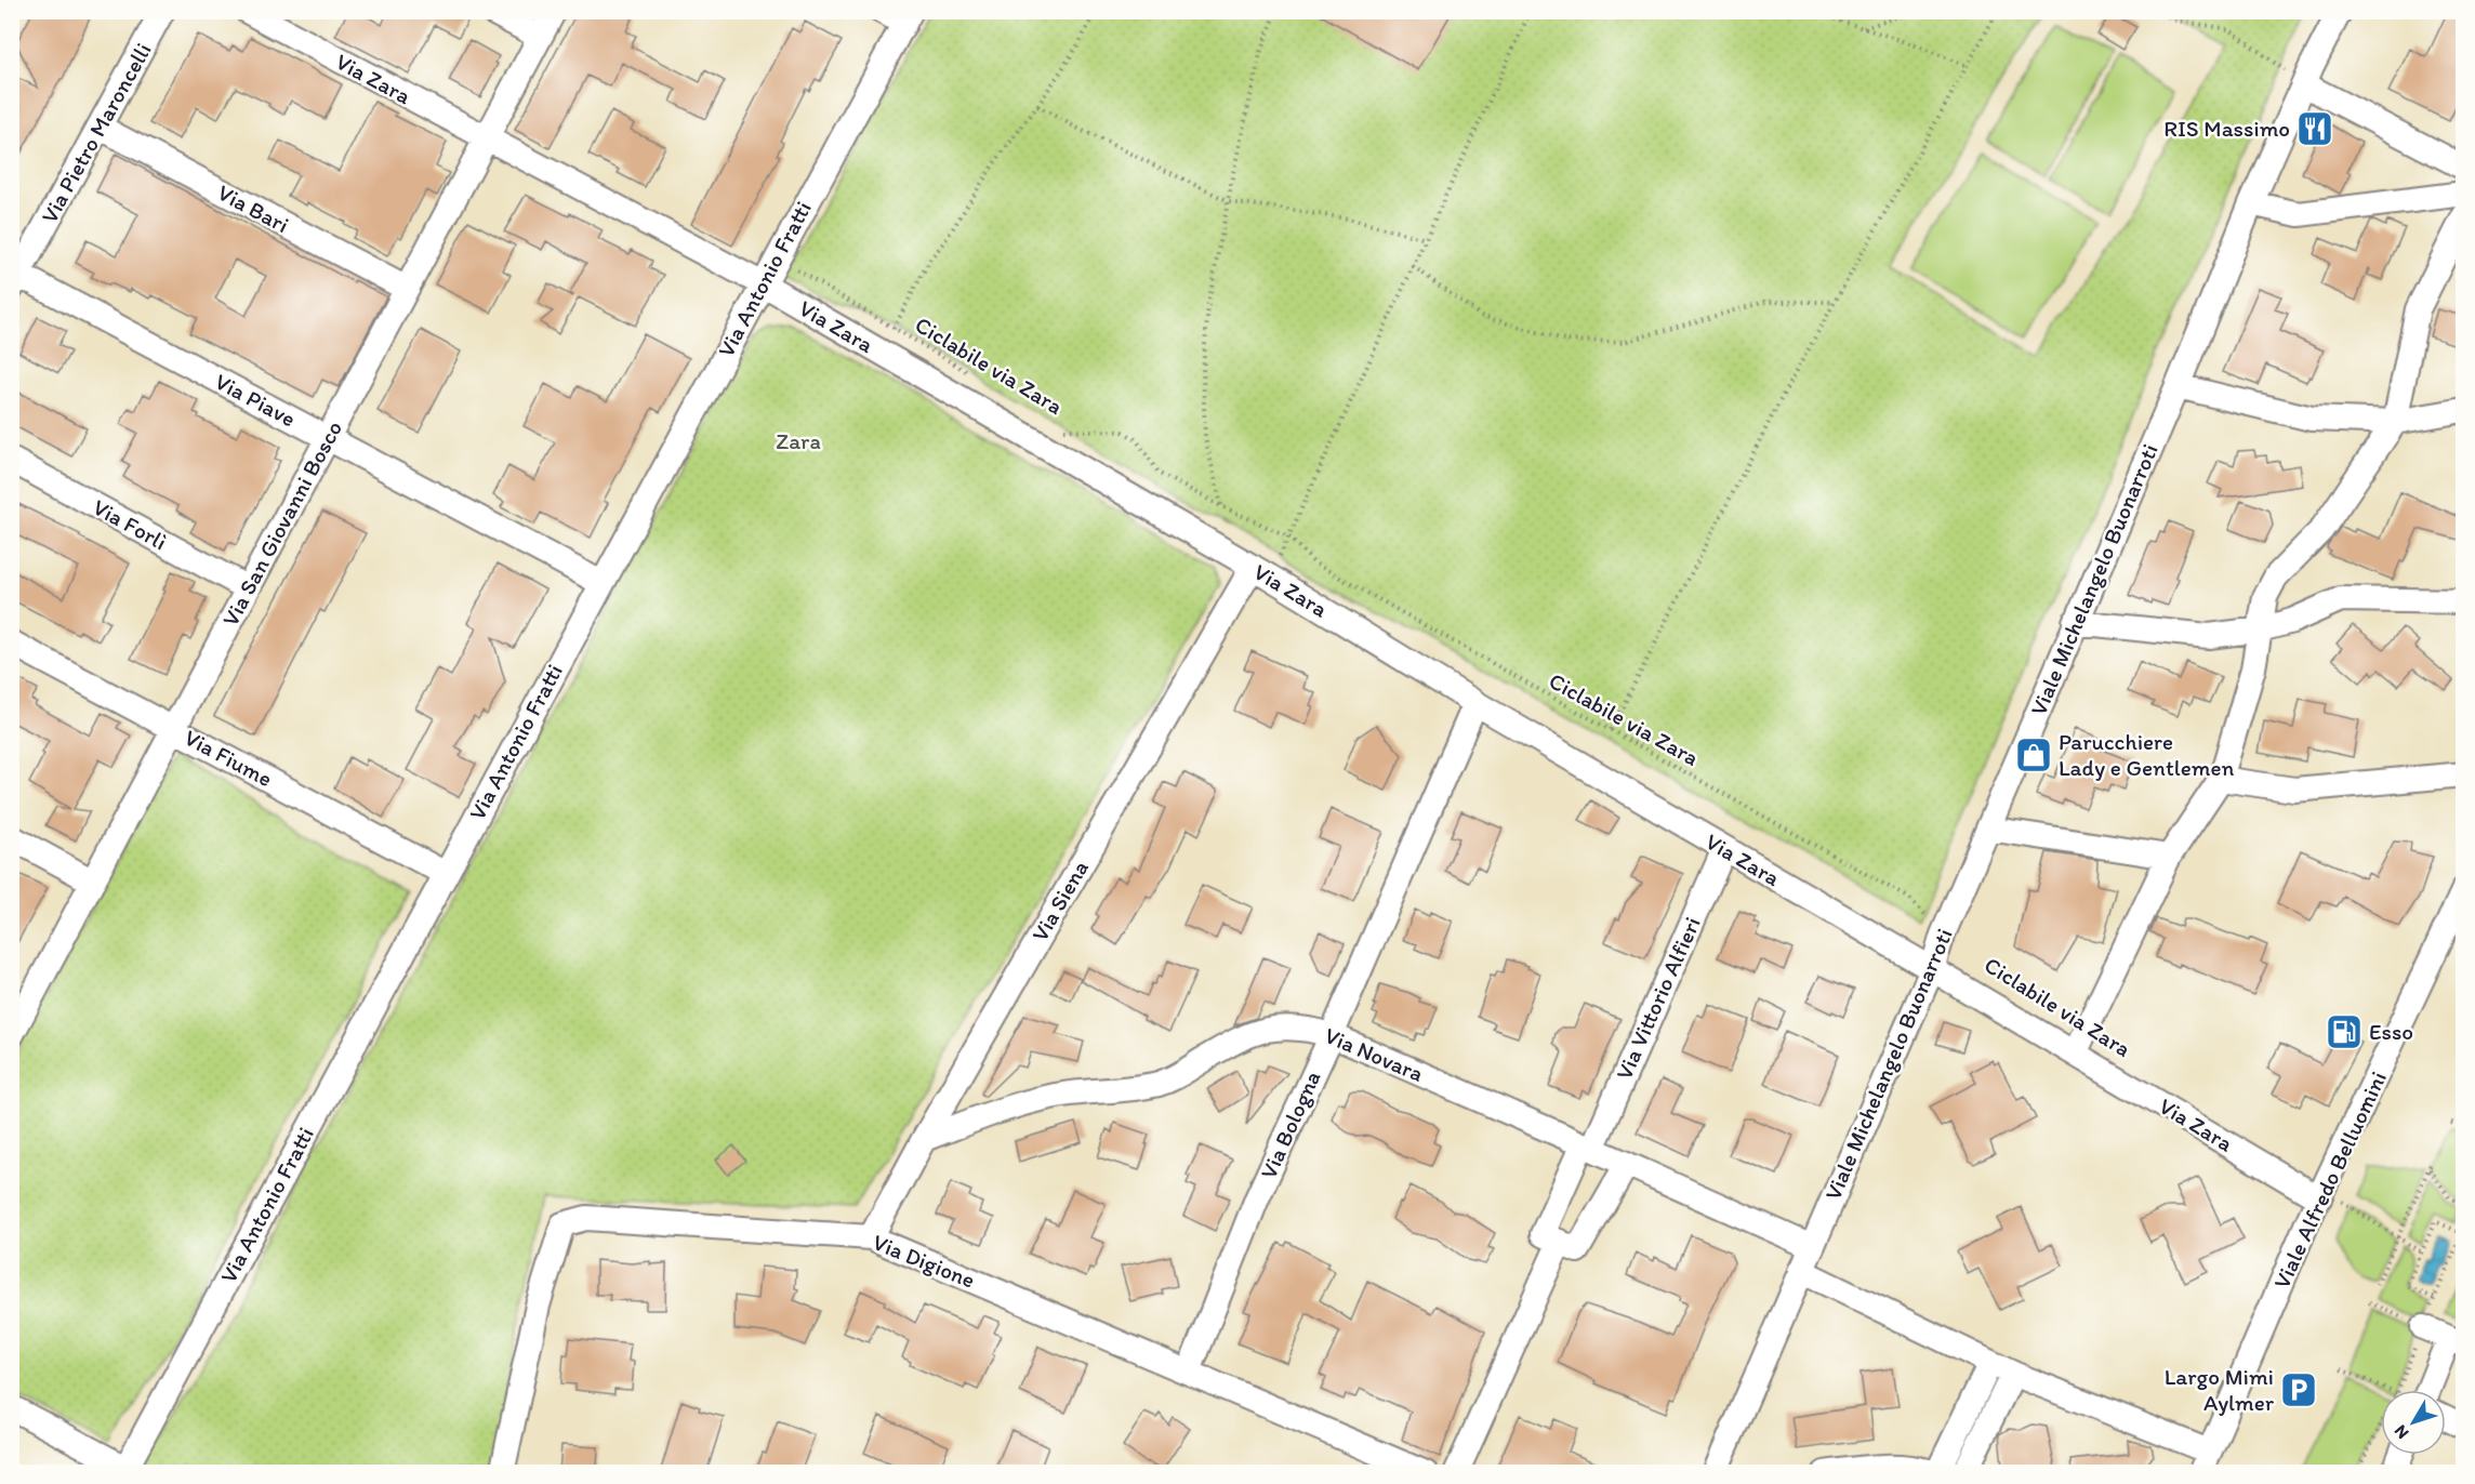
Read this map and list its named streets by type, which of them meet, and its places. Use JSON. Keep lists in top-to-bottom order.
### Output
{
  "streets": {
    "street": [
      "Via Zara",
      "Via Pietro Maroncelli",
      "Via Bari",
      "Via Antonio Fratti",
      "Via Piave",
      "Via San Giovanni Bosco",
      "Via Forlì",
      "Viale Michelangelo Buonarroti",
      "Via Fiume",
      "Via Siena",
      "Via Vittorio Alfieri",
      "Via Novara",
      "Via Bologna",
      "Viale Alfredo Belluomini",
      "Via Digione"
    ],
    "path": ["Ciclabile via Zara"]
  },
  "crossings": [
    ["Via Zara", "Via Antonio Fratti"],
    ["Via Zara", "Via San Giovanni Bosco"],
    ["Via Zara", "Viale Michelangelo Buonarroti"],
    ["Via Zara", "Via Siena"],
    ["Via Zara", "Via Vittorio Alfieri"],
    ["Via Zara", "Via Bologna"],
    ["Via Zara", "Viale Alfredo Belluomini"],
    ["Via Pietro Maroncelli", "Via Bari"],
    ["Via Pietro Maroncelli", "Via Piave"],
    ["Via Bari", "Via San Giovanni Bosco"],
    ["Via Antonio Fratti", "Via Piave"],
    ["Via Antonio Fratti", "Via Fiume"],
    ["Ciclabile via Zara", "Viale Michelangelo Buonarroti"],
    ["Via Piave", "Via San Giovanni Bosco"],
    ["Via San Giovanni Bosco", "Via Forlì"],
    ["Via San Giovanni Bosco", "Via Fiume"],
    ["Viale Michelangelo Buonarroti", "Via Novara"],
    ["Via Siena", "Via Novara"],
    ["Via Siena", "Via Digione"],
    ["Via Vittorio Alfieri", "Via Novara"],
    ["Via Novara", "Via Bologna"],
    ["Via Bologna", "Via Digione"]
  ],
  "parks": ["Zara"],
  "places": {
    "restaurant": ["RIS Massimo"],
    "shop": ["Parucchiere Lady e Gentlemen"],
    "fuel station": ["Esso"],
    "parking": ["Largo Mimi Aylmer"]
  },
  "north": "bottom left"
}
